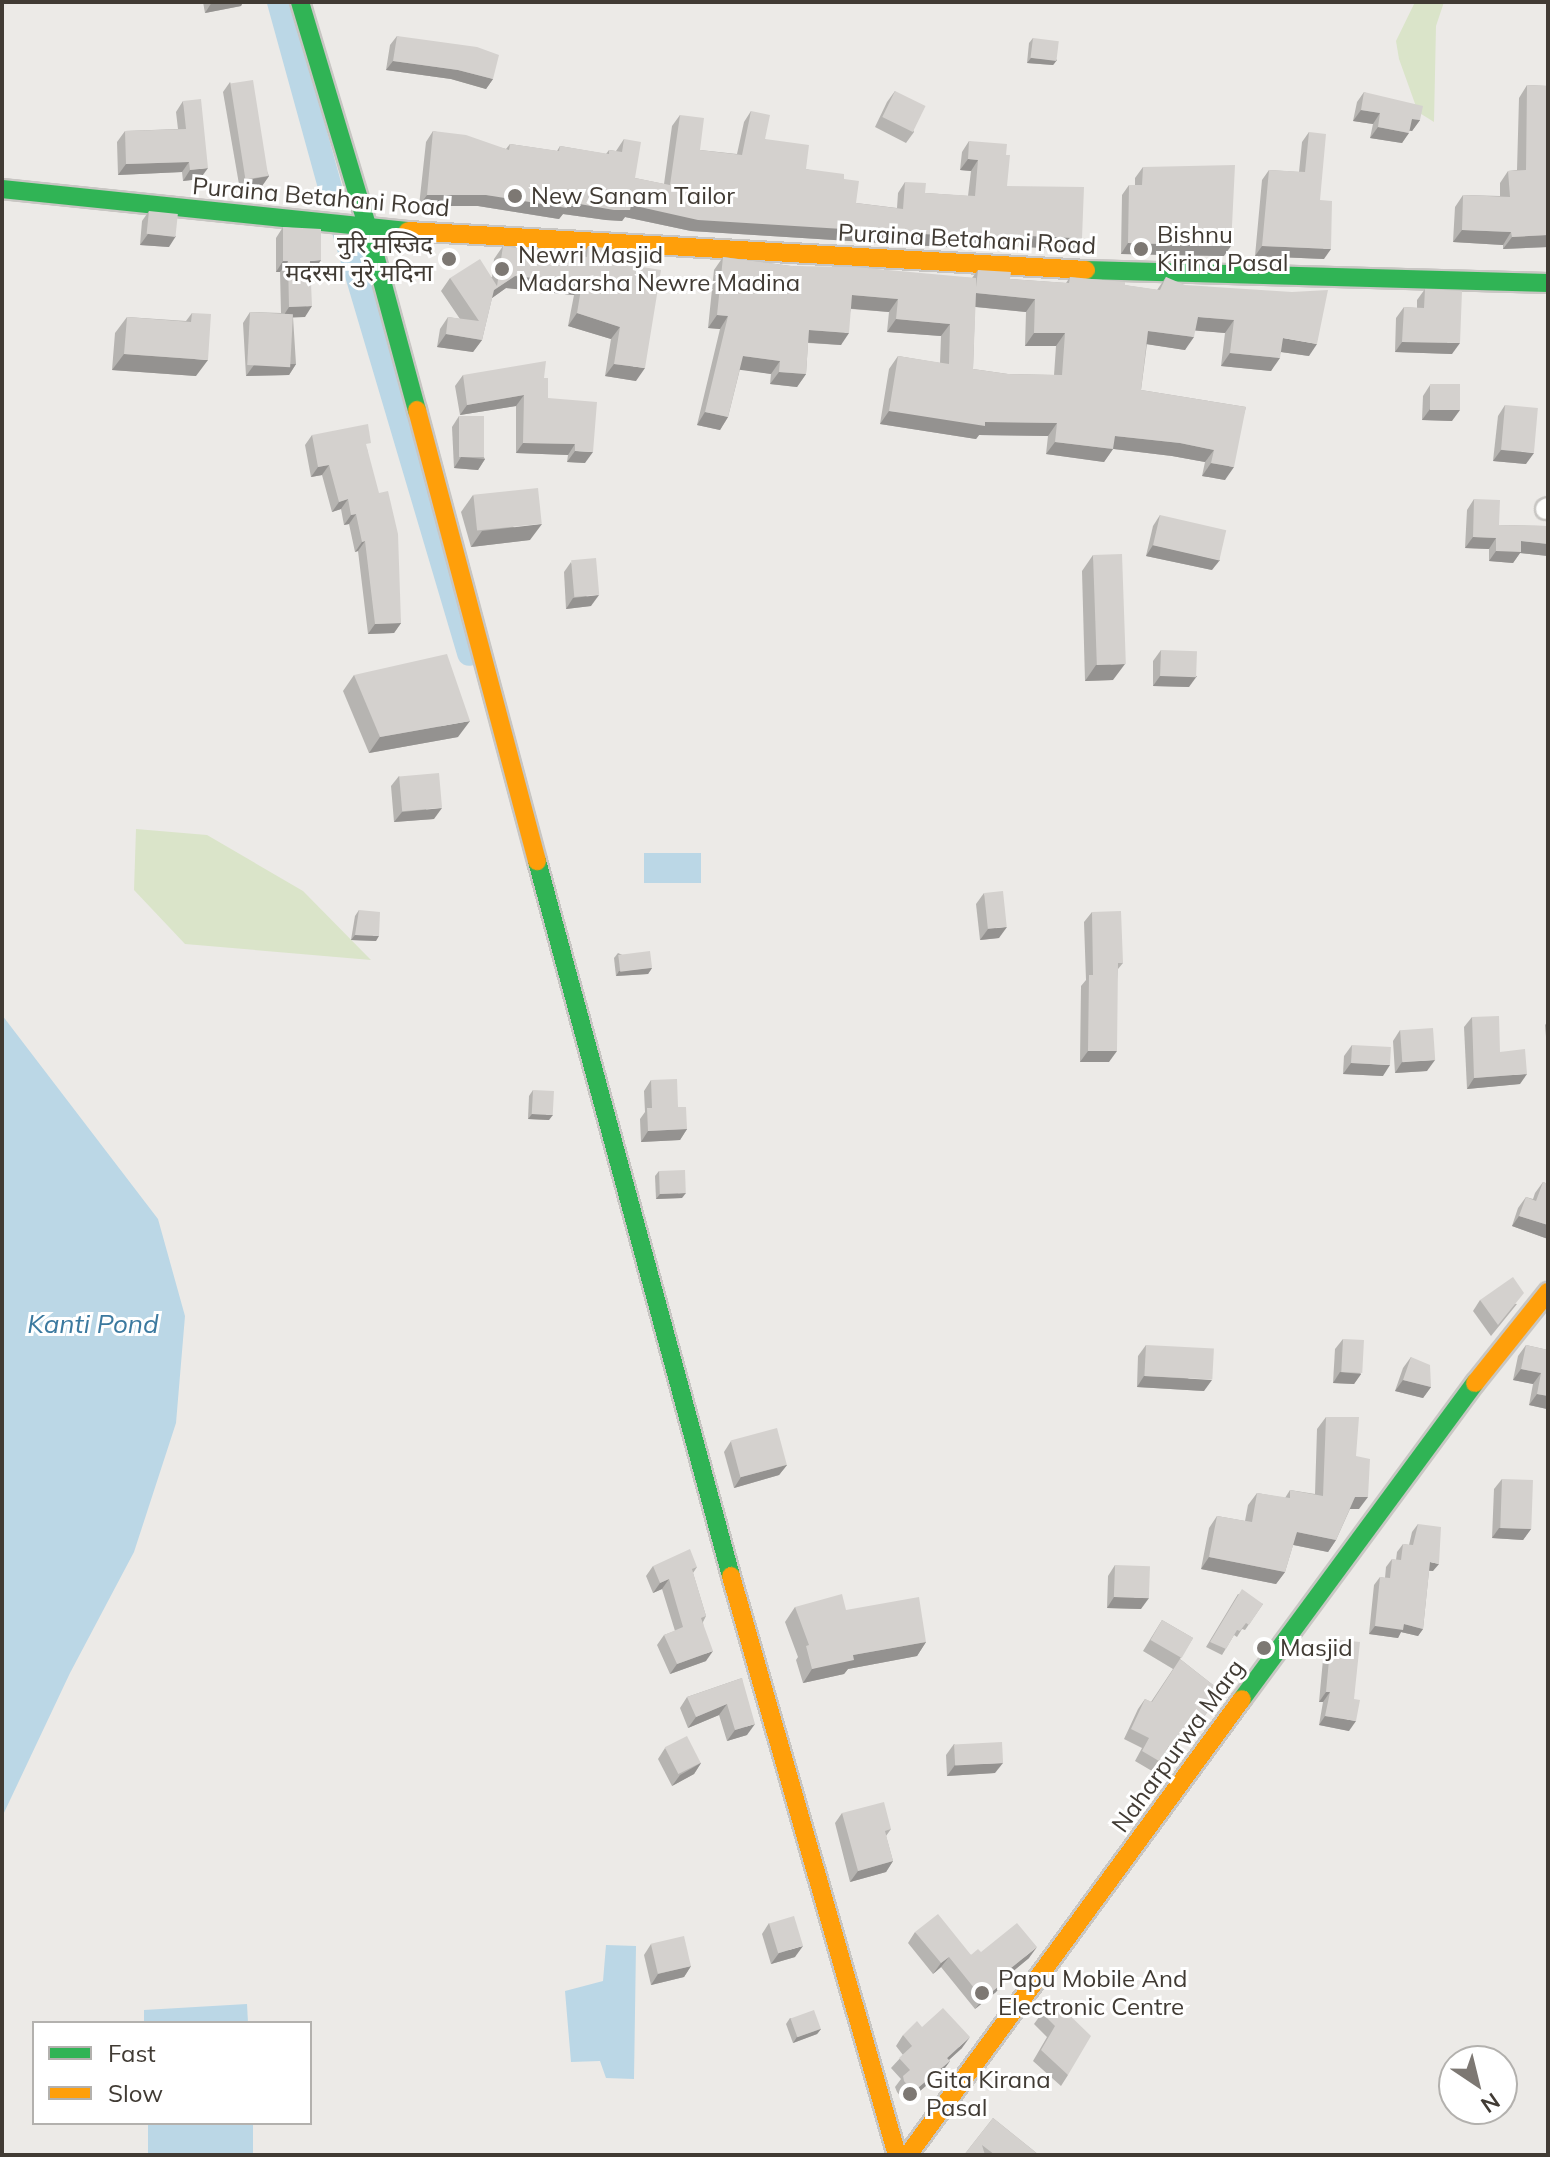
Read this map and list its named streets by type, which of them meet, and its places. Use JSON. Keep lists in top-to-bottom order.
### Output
{
  "streets": {
    "street": ["Puraina Betahani Road", "Naharpurwa Marg"]
  },
  "water": ["Kanti Pond"],
  "places": [
    "New Sanam Tailor",
    "Bishnu Kirina Pasal",
    "नुरि मस्जिद मदरसा नुरे मदिना",
    "Newri Masjid Madarsha Newre Madina",
    "Masjid",
    "Papu Mobile And Electronic Centre",
    "Gita Kirana Pasal"
  ],
  "legend": ["Fast", "Slow"],
  "north": "bottom right"
}
